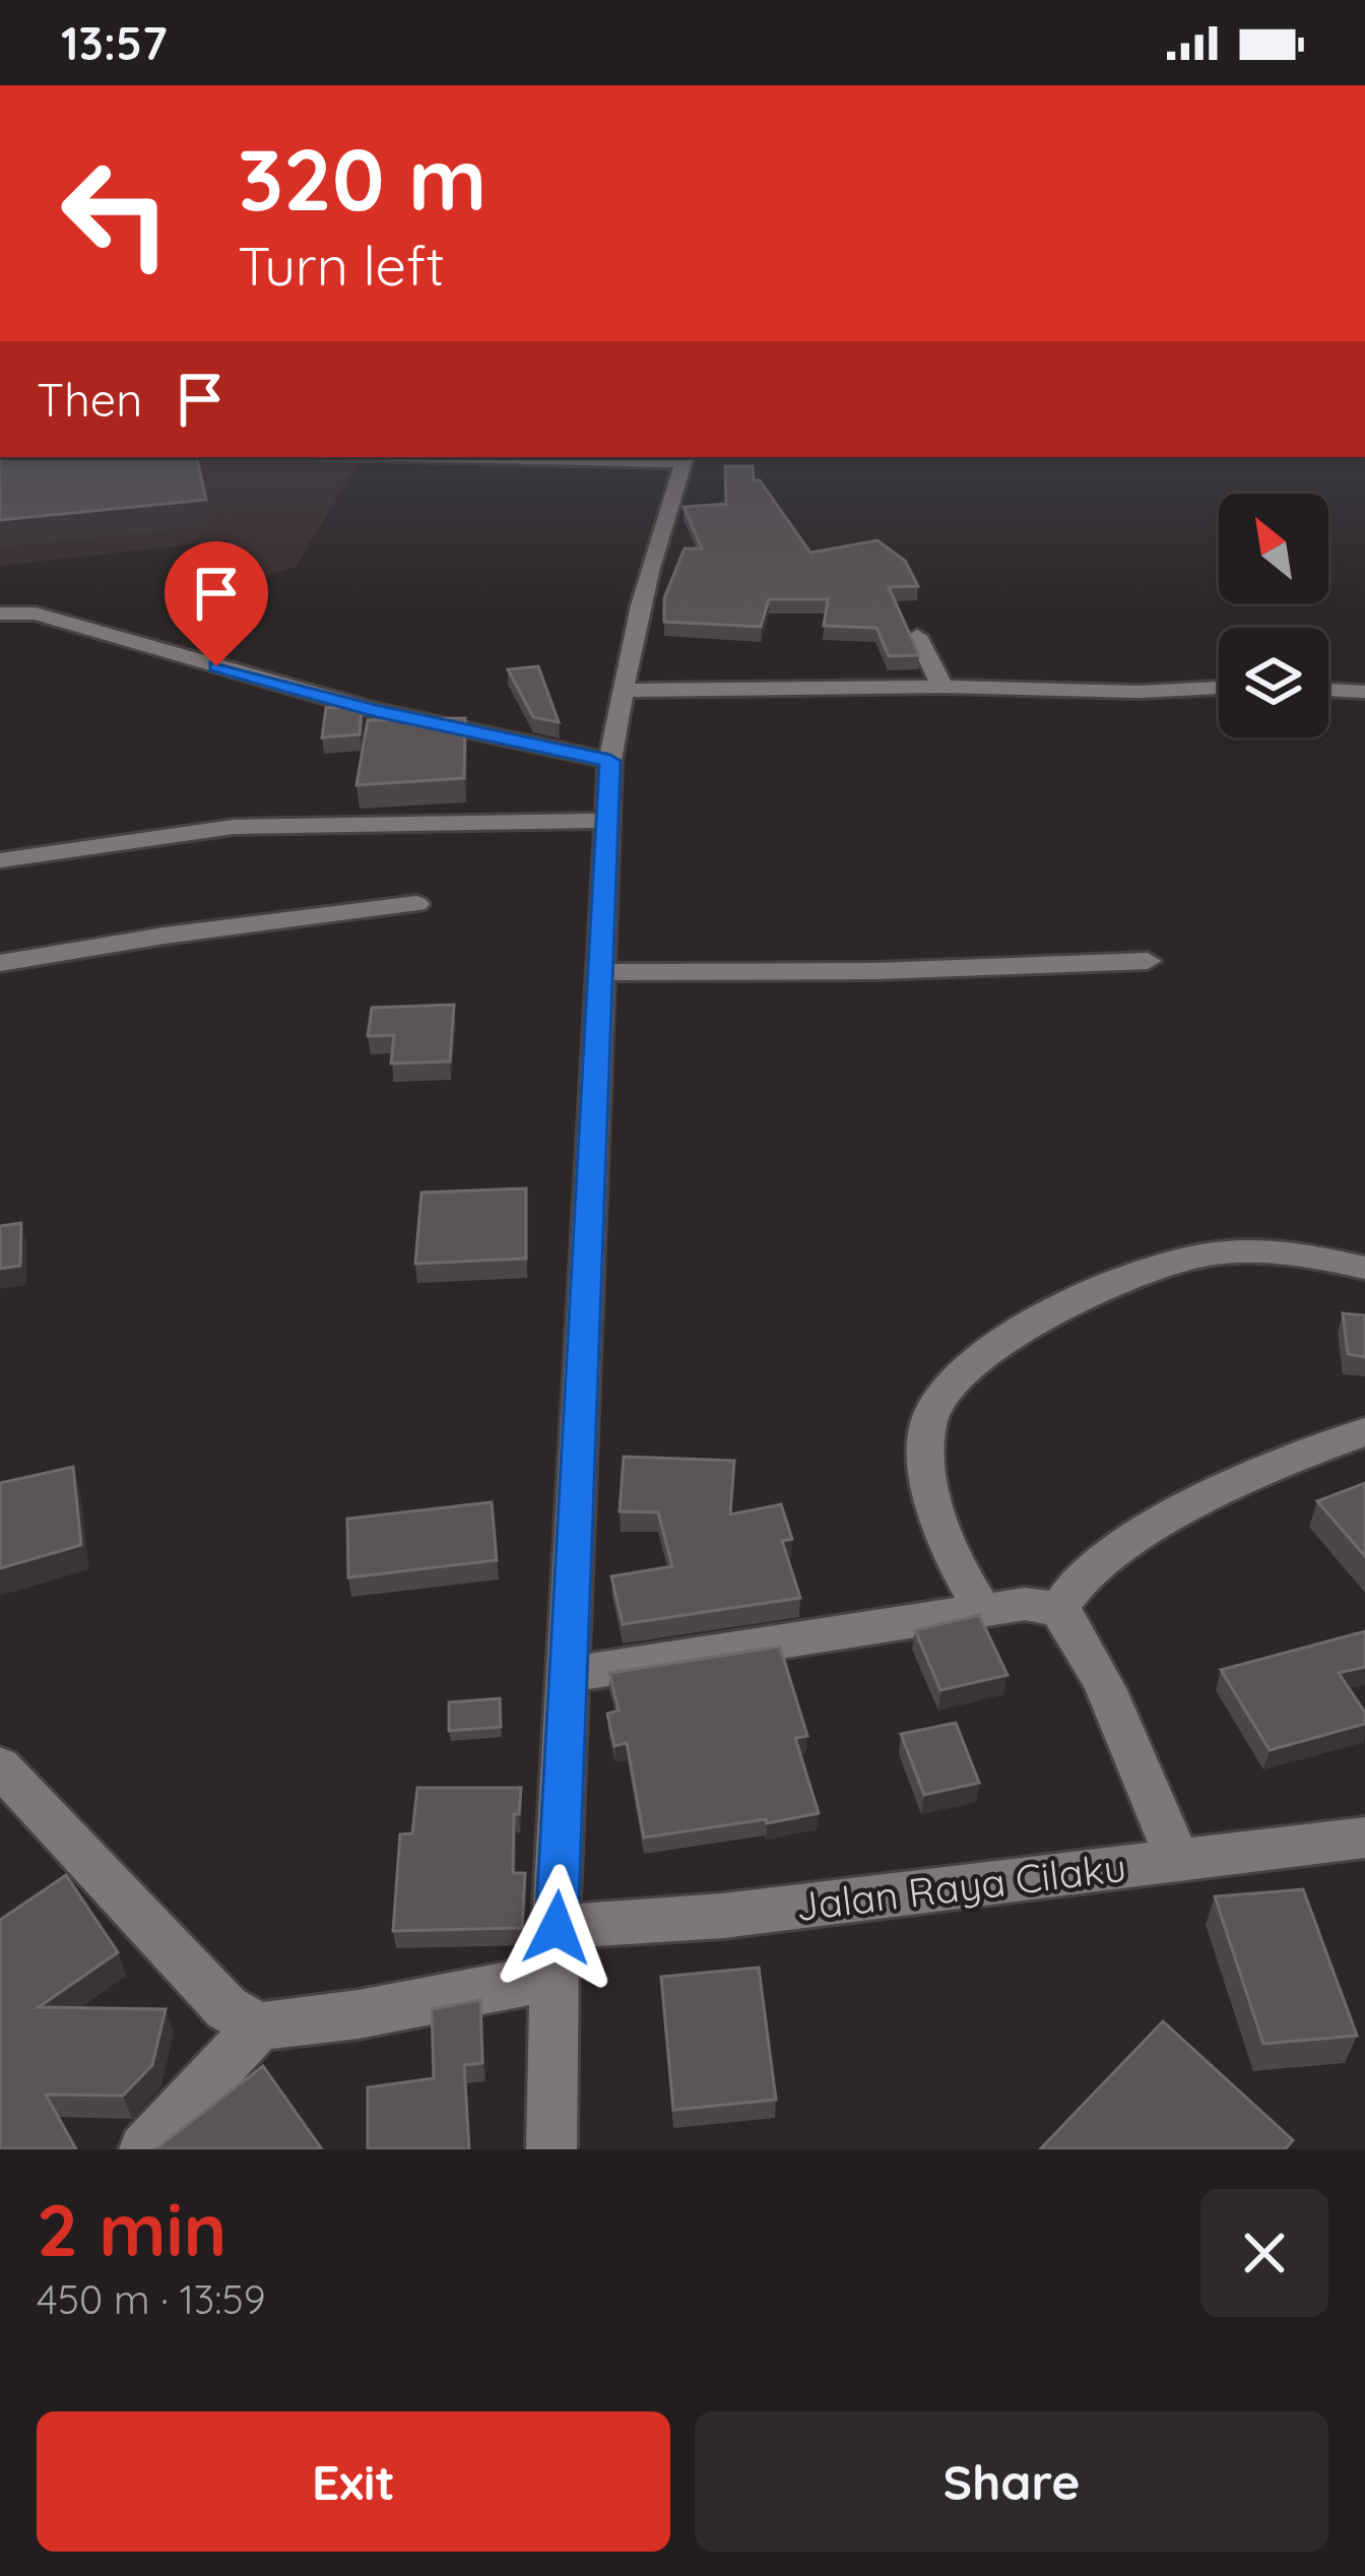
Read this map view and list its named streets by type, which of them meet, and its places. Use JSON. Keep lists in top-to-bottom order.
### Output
{
  "streets": {
    "street": ["Jalan Raya Cilaku"]
  },
  "north": "top left",
  "page": {
    "status": "13:57",
    "turn": ["320 m", "Turn left"],
    "then": "Then",
    "heading": ["2 min", "450 m · 13:59"],
    "buttons": ["Exit", "Share"]
  }
}
